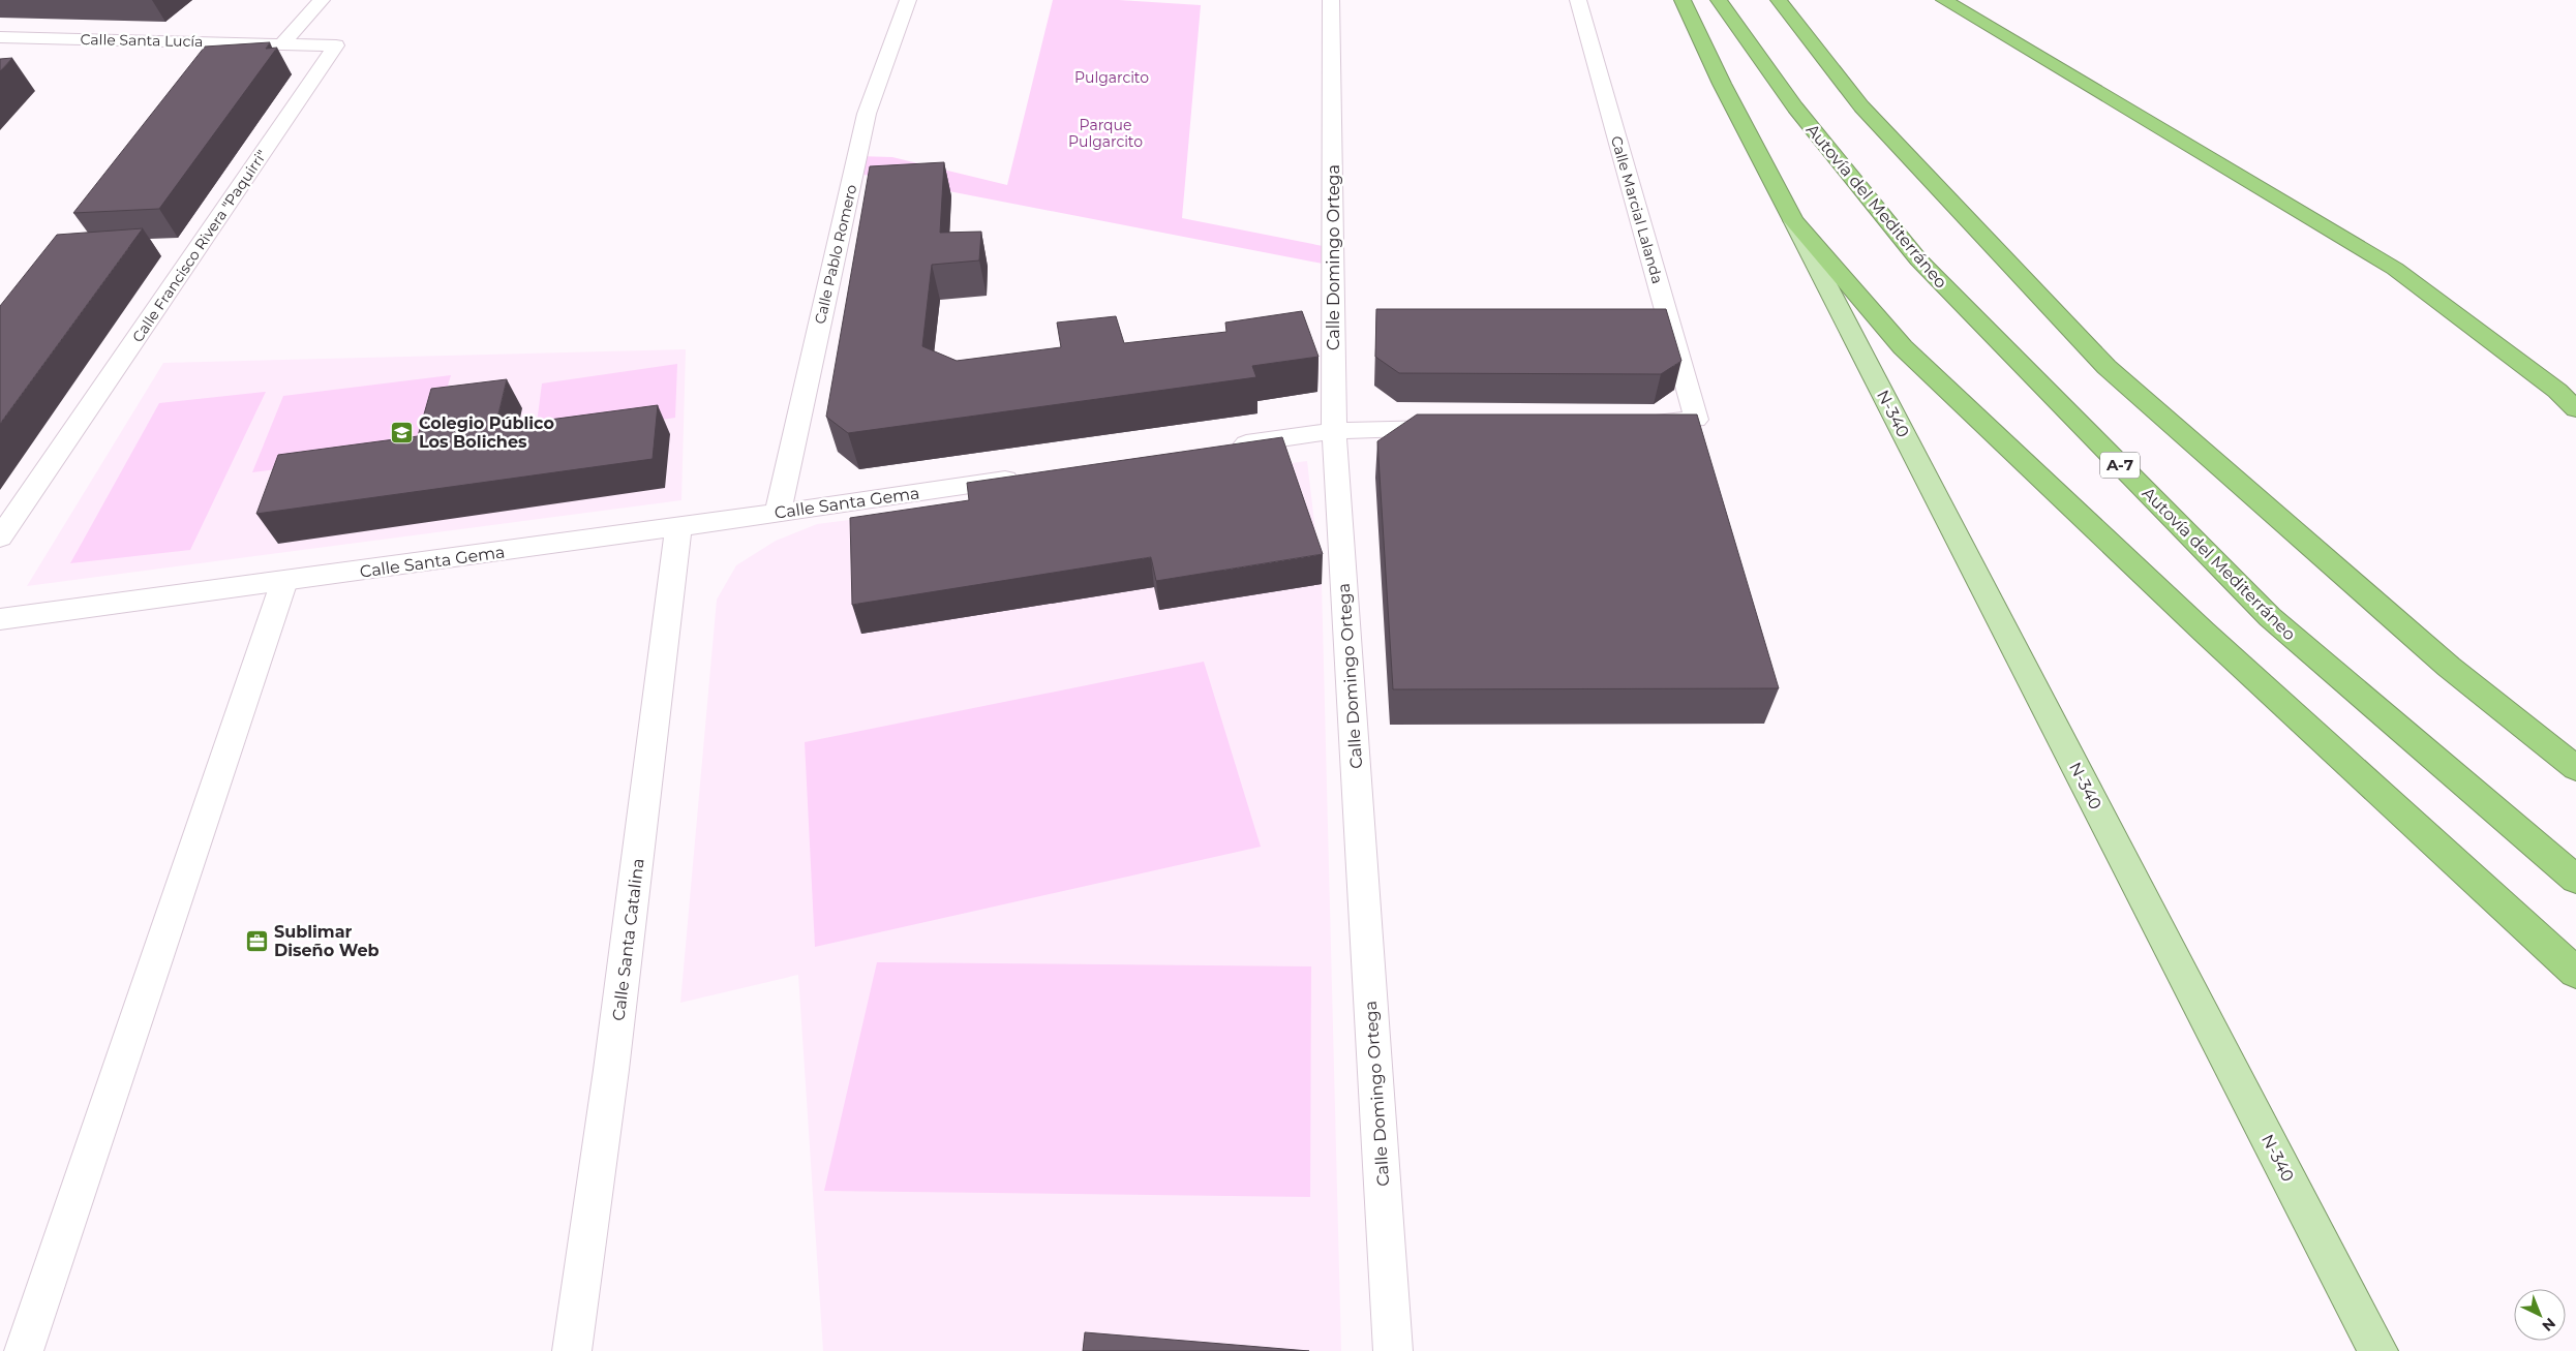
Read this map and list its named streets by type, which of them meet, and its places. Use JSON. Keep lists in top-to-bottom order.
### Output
{
  "streets": {
    "highway": ["Autovía del Mediterráneo", "A-7"],
    "main road": ["N-340"],
    "street": [
      "Calle Santa Lucía",
      "Calle Marcial Lalanda",
      "Calle Francisco Rivera \"Paquirri\"",
      "Calle Pablo Romero",
      "Calle Domingo Ortega",
      "Calle Santa Gema",
      "Calle Santa Catalina"
    ]
  },
  "crossings": [
    ["Calle Santa Lucía", "Calle Francisco Rivera \"Paquirri\""],
    ["Calle Pablo Romero", "Calle Santa Gema"],
    ["Calle Santa Gema", "Calle Santa Catalina"]
  ],
  "parks": ["Pulgarcito", "Parque Pulgarcito"],
  "places": {
    "school or university": ["Colegio Público Los Boliches"],
    "office": ["Sublimar Diseño Web"]
  },
  "north": "bottom right"
}
